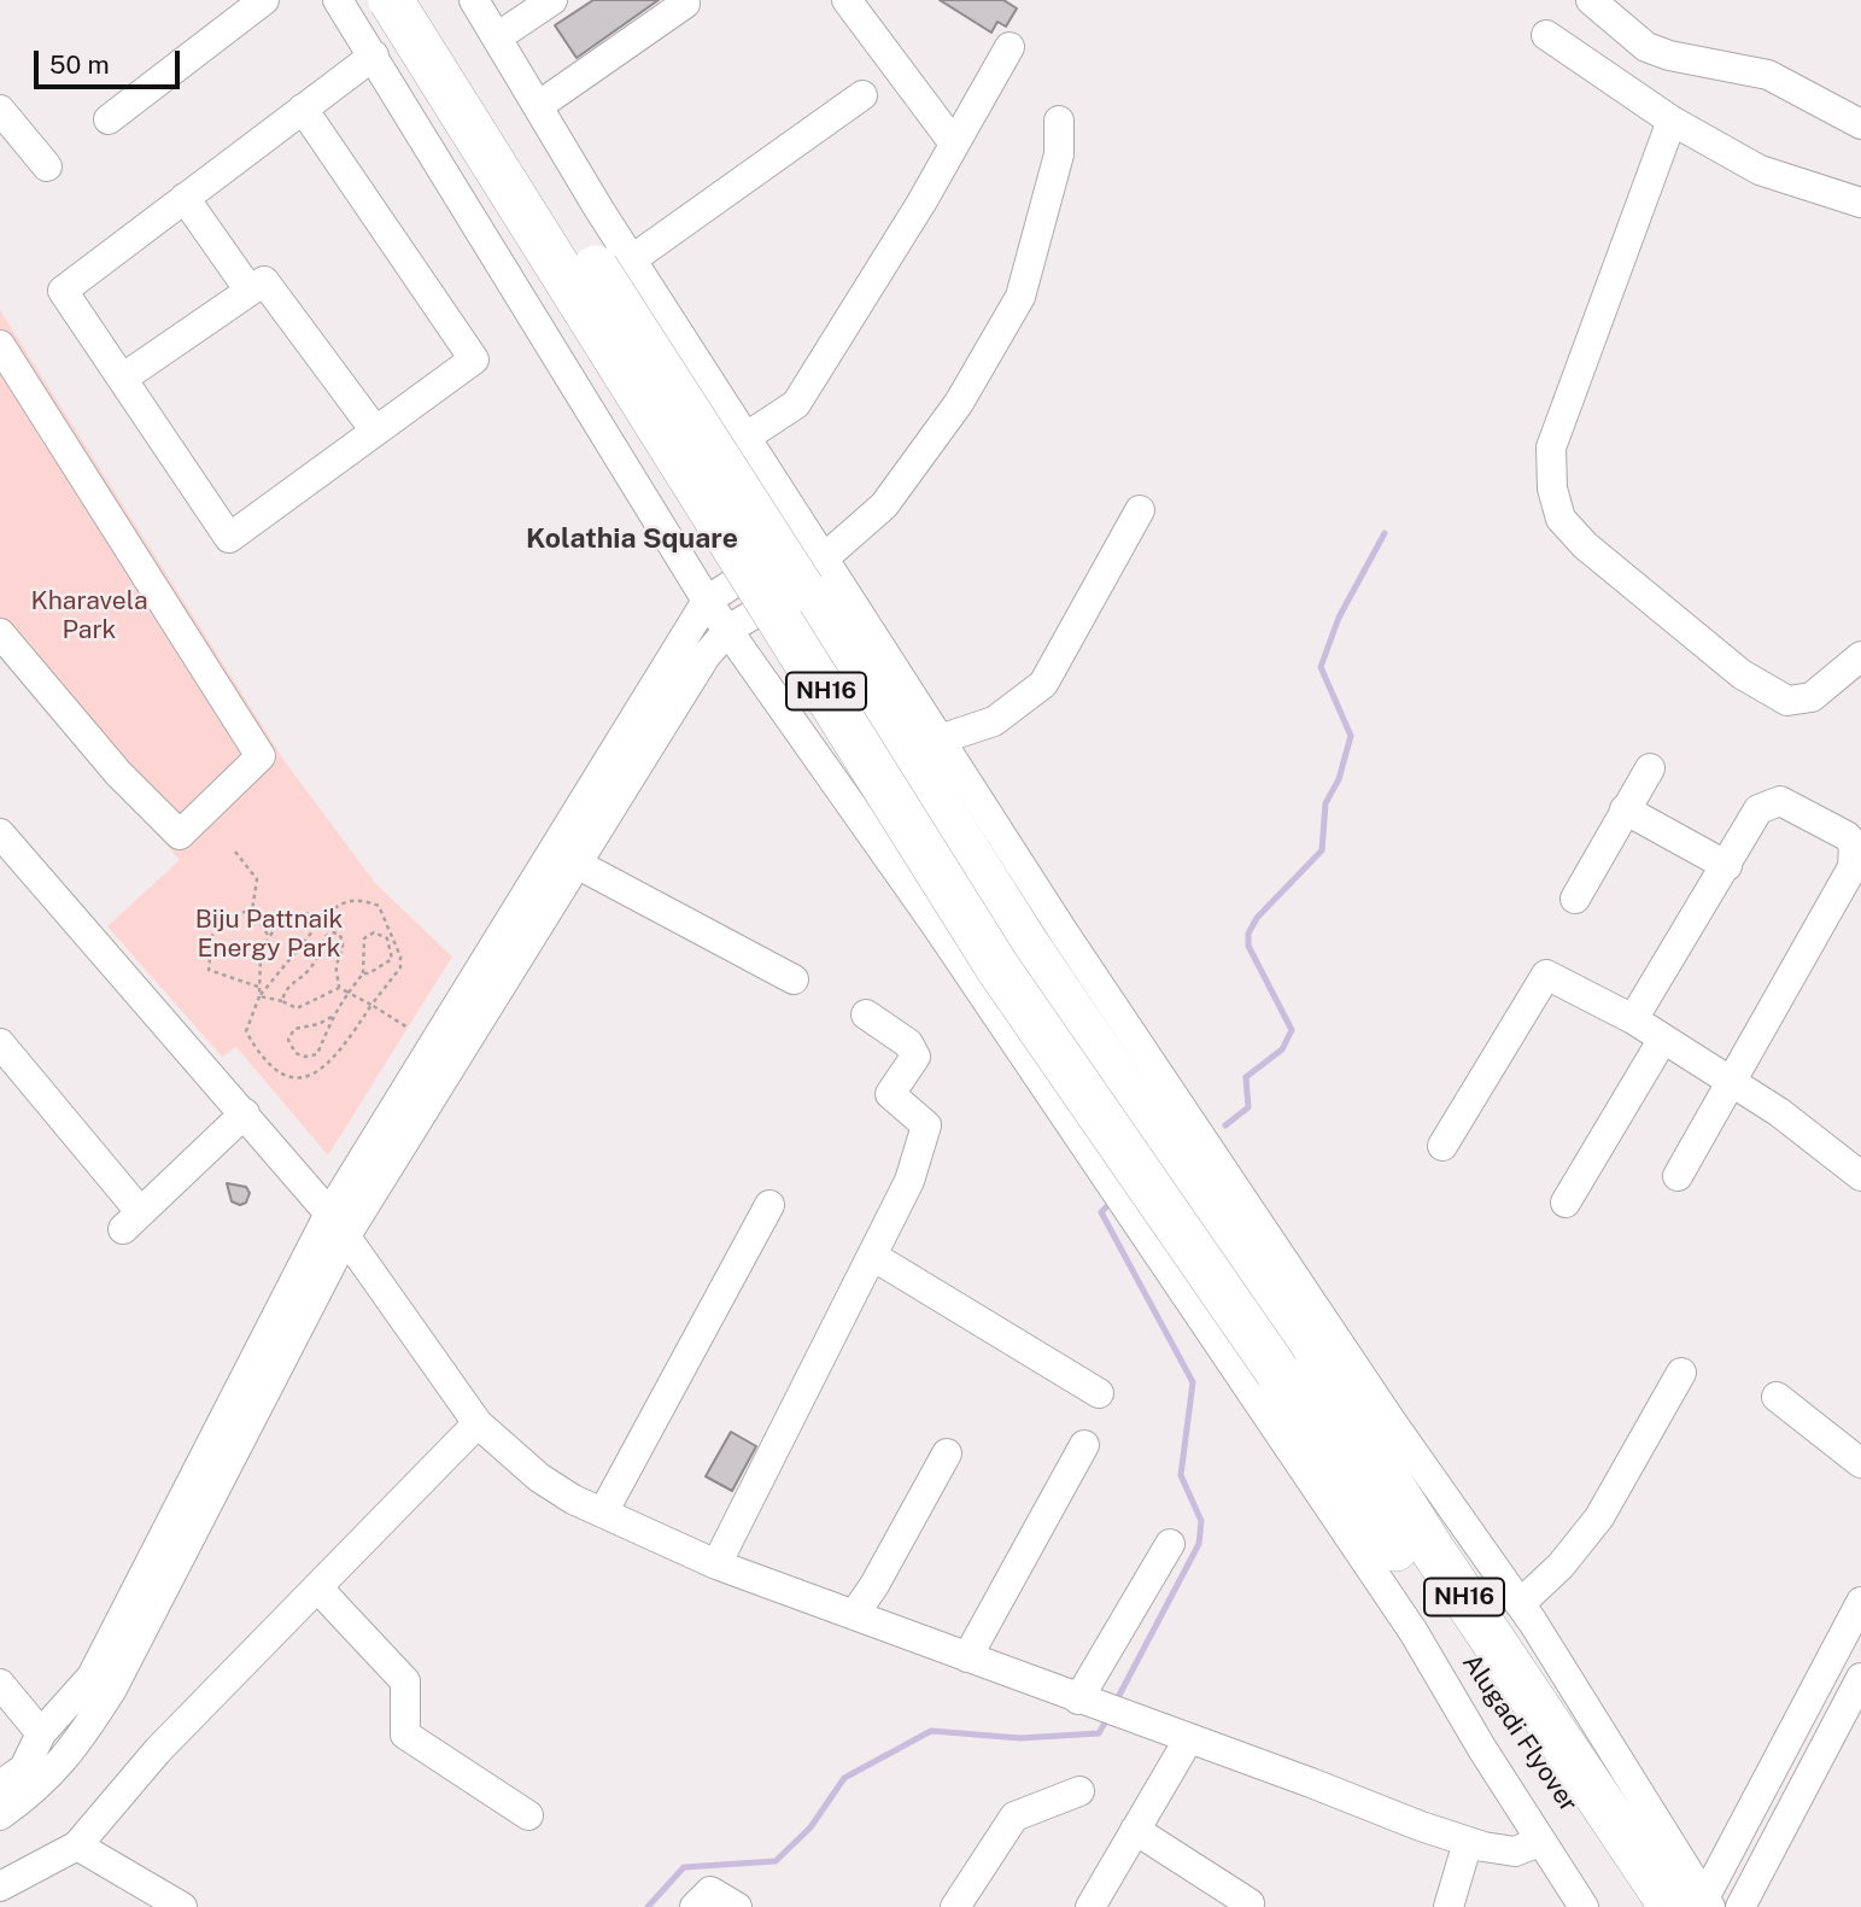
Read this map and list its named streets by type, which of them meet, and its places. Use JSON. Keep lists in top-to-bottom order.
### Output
{
  "streets": {
    "highway": ["NH16", "Alugadi Flyover"]
  },
  "crossings": [
    ["NH16", "Alugadi Flyover"]
  ],
  "districts": ["Kolathia Square"],
  "parks": ["Kharavela Park", "Biju Pattnaik Energy Park"],
  "scale_bar": "50 m"
}
